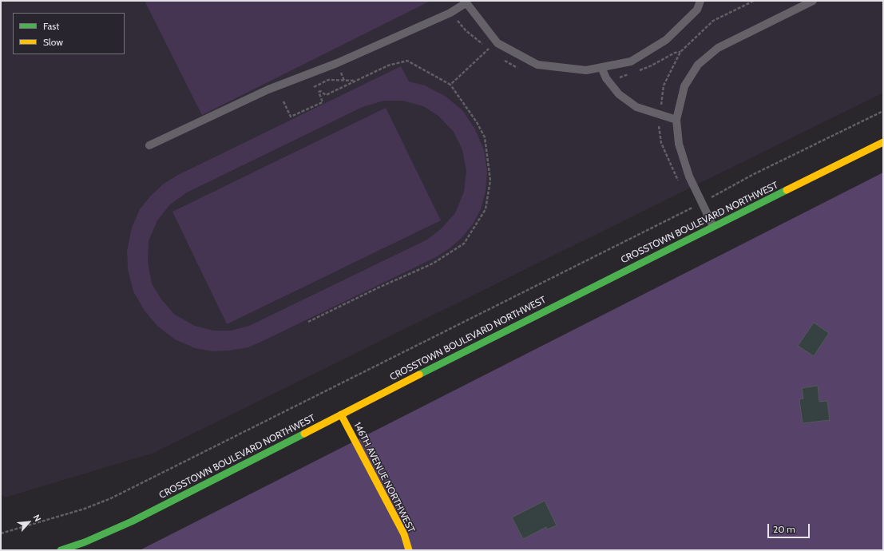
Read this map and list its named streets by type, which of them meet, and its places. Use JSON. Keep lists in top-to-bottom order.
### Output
{
  "streets": {
    "street": ["CROSSTOWN BOULEVARD NORTHWEST", "146TH AVENUE NORTHWEST"]
  },
  "crossings": [
    ["CROSSTOWN BOULEVARD NORTHWEST", "146TH AVENUE NORTHWEST"]
  ],
  "legend": ["Fast", "Slow"],
  "scale_bar": "20 m",
  "north": "top right"
}
